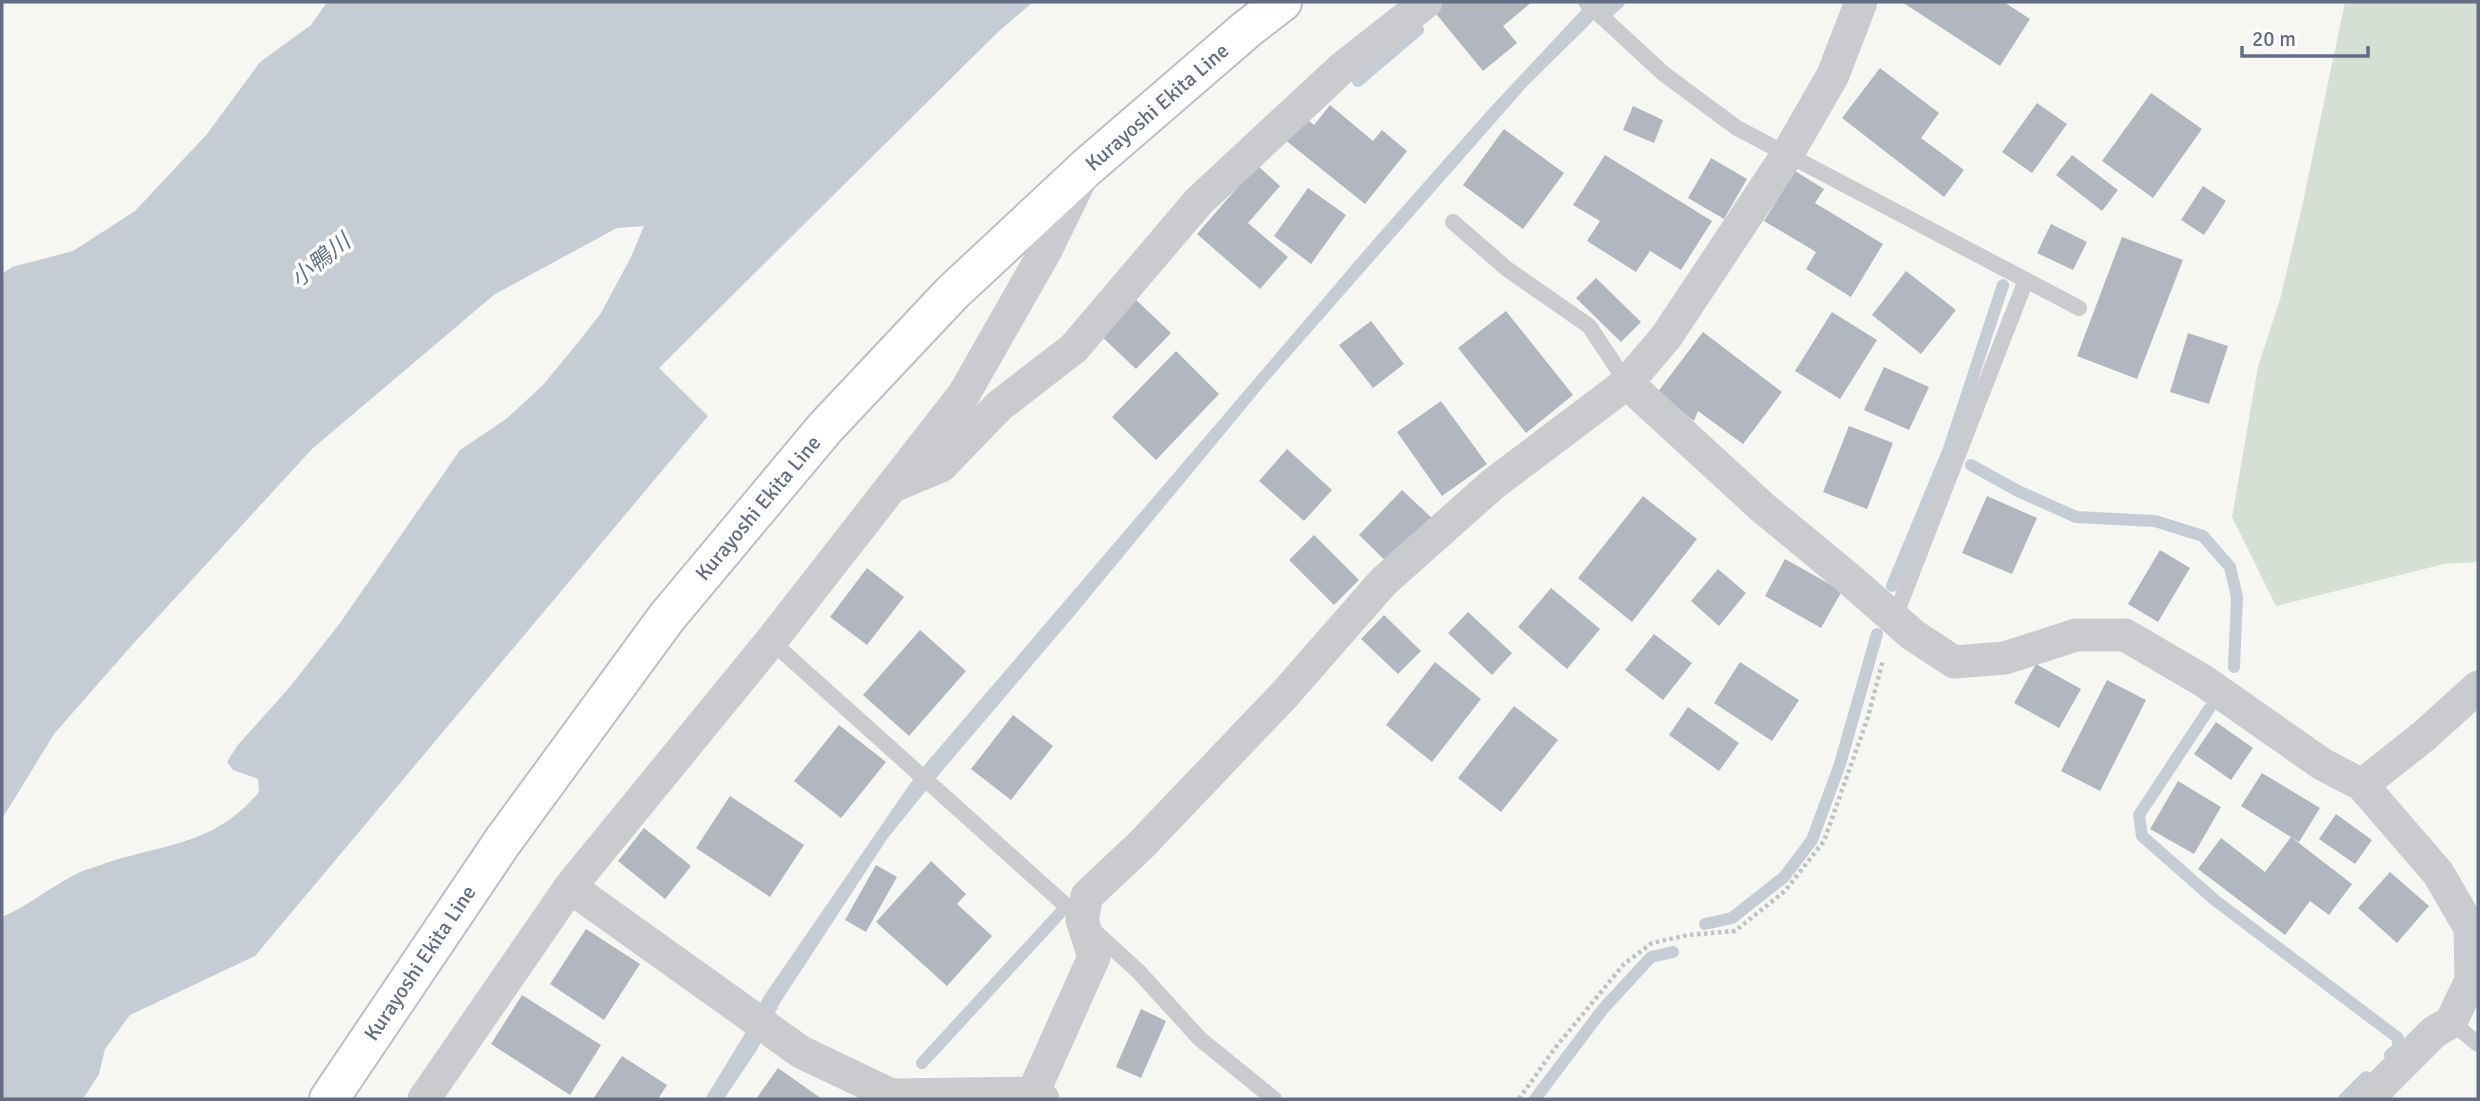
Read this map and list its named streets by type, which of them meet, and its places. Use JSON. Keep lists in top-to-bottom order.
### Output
{
  "streets": {
    "main road": ["Kurayoshi Ekita Line"]
  },
  "water": ["小鴨川"],
  "scale_bar": "20 m"
}
